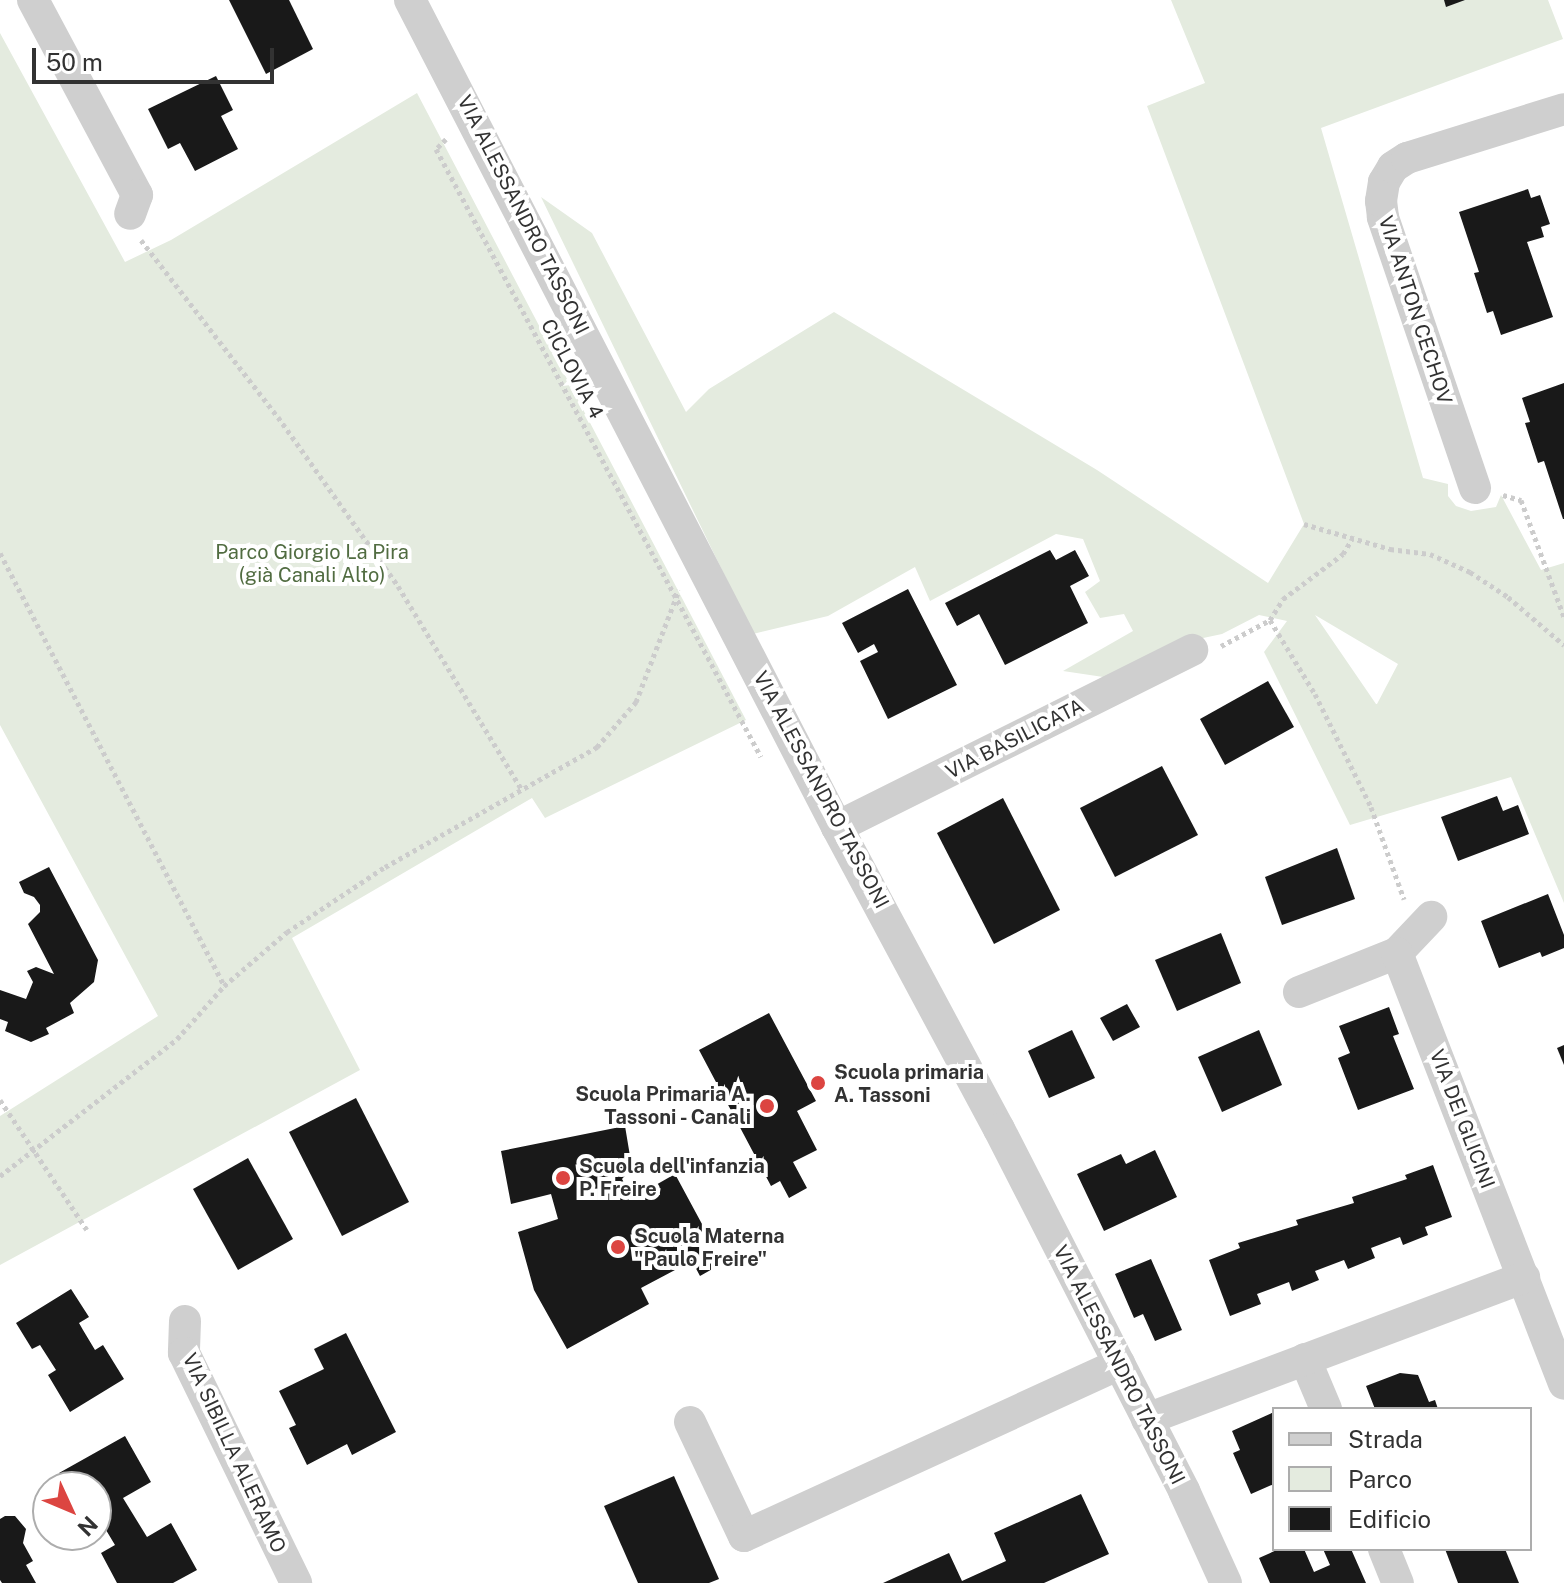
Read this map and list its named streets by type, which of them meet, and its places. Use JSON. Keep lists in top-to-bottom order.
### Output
{
  "streets": {
    "street": [
      "VIA ALESSANDRO TASSONI",
      "VIA ANTON CECHOV",
      "VIA BASILICATA",
      "VIA DEI GLICINI",
      "VIA SIBILLA ALERAMO"
    ],
    "path": ["CICLOVIA 4"]
  },
  "crossings": [
    ["VIA ALESSANDRO TASSONI", "VIA BASILICATA"]
  ],
  "parks": ["Parco Giorgio La Pira (già Canali Alto)"],
  "places": [
    "Scuola primaria A. Tassoni",
    "Scuola Primaria A. Tassoni - Canali",
    "Scuola dell'infanzia P. Freire",
    "Scuola Materna \"Paulo Freire\""
  ],
  "legend": ["Strada", "Parco", "Edificio"],
  "scale_bar": "50 m",
  "north": "bottom right"
}
